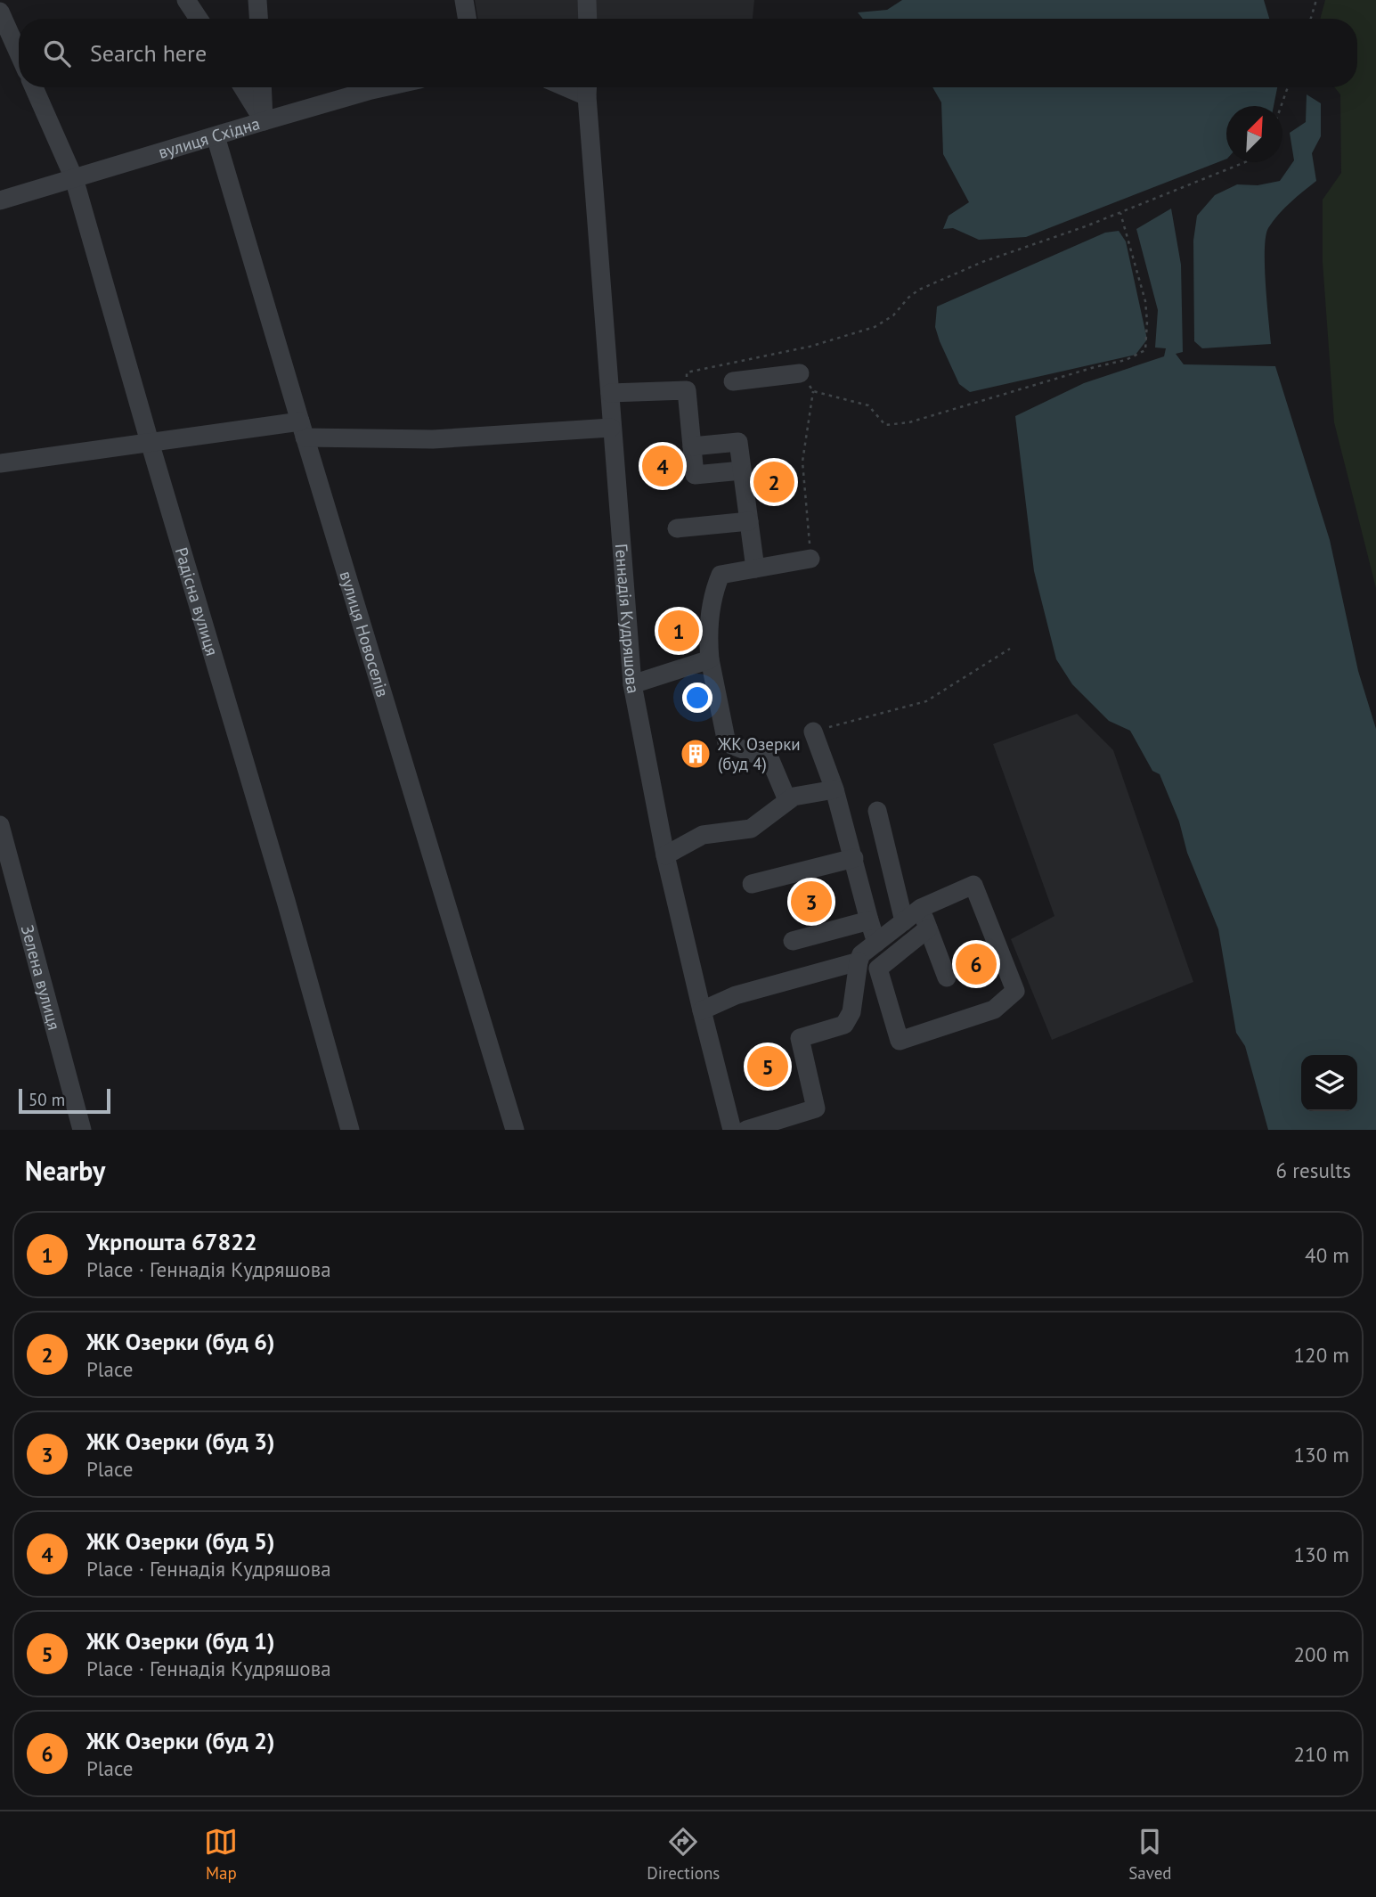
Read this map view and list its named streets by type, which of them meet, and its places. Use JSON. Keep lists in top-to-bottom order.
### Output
{
  "streets": {
    "street": [
      "вулиця Східна",
      "Радісна вулиця",
      "Геннадія Кудряшова",
      "вулиця Новоселів",
      "Зелена вулиця"
    ]
  },
  "crossings": [
    ["вулиця Східна", "Радісна вулиця"],
    ["вулиця Східна", "вулиця Новоселів"]
  ],
  "places": {
    "building": ["ЖК Озерки (буд 4)"]
  },
  "scale_bar": "50 m",
  "north": "top right",
  "page": {
    "search": "Search here",
    "pins": [
      "4",
      "2",
      "1",
      "3",
      "6",
      "5"
    ],
    "scale": "50 m",
    "heading": ["Nearby", "6 results"],
    "list": [
      {
        "mark": "1",
        "name": "Укрпошта 67822",
        "note": "Place · Геннадія Кудряшова",
        "value": "40 m"
      },
      {
        "mark": "2",
        "name": "ЖК Озерки (буд 6)",
        "note": "Place",
        "value": "120 m"
      },
      {
        "mark": "3",
        "name": "ЖК Озерки (буд 3)",
        "note": "Place",
        "value": "130 m"
      },
      {
        "mark": "4",
        "name": "ЖК Озерки (буд 5)",
        "note": "Place · Геннадія Кудряшова",
        "value": "130 m"
      },
      {
        "mark": "5",
        "name": "ЖК Озерки (буд 1)",
        "note": "Place · Геннадія Кудряшова",
        "value": "200 m"
      },
      {
        "mark": "6",
        "name": "ЖК Озерки (буд 2)",
        "note": "Place",
        "value": "210 m"
      }
    ],
    "nav": ["Map", "Directions", "Saved"]
  }
}
